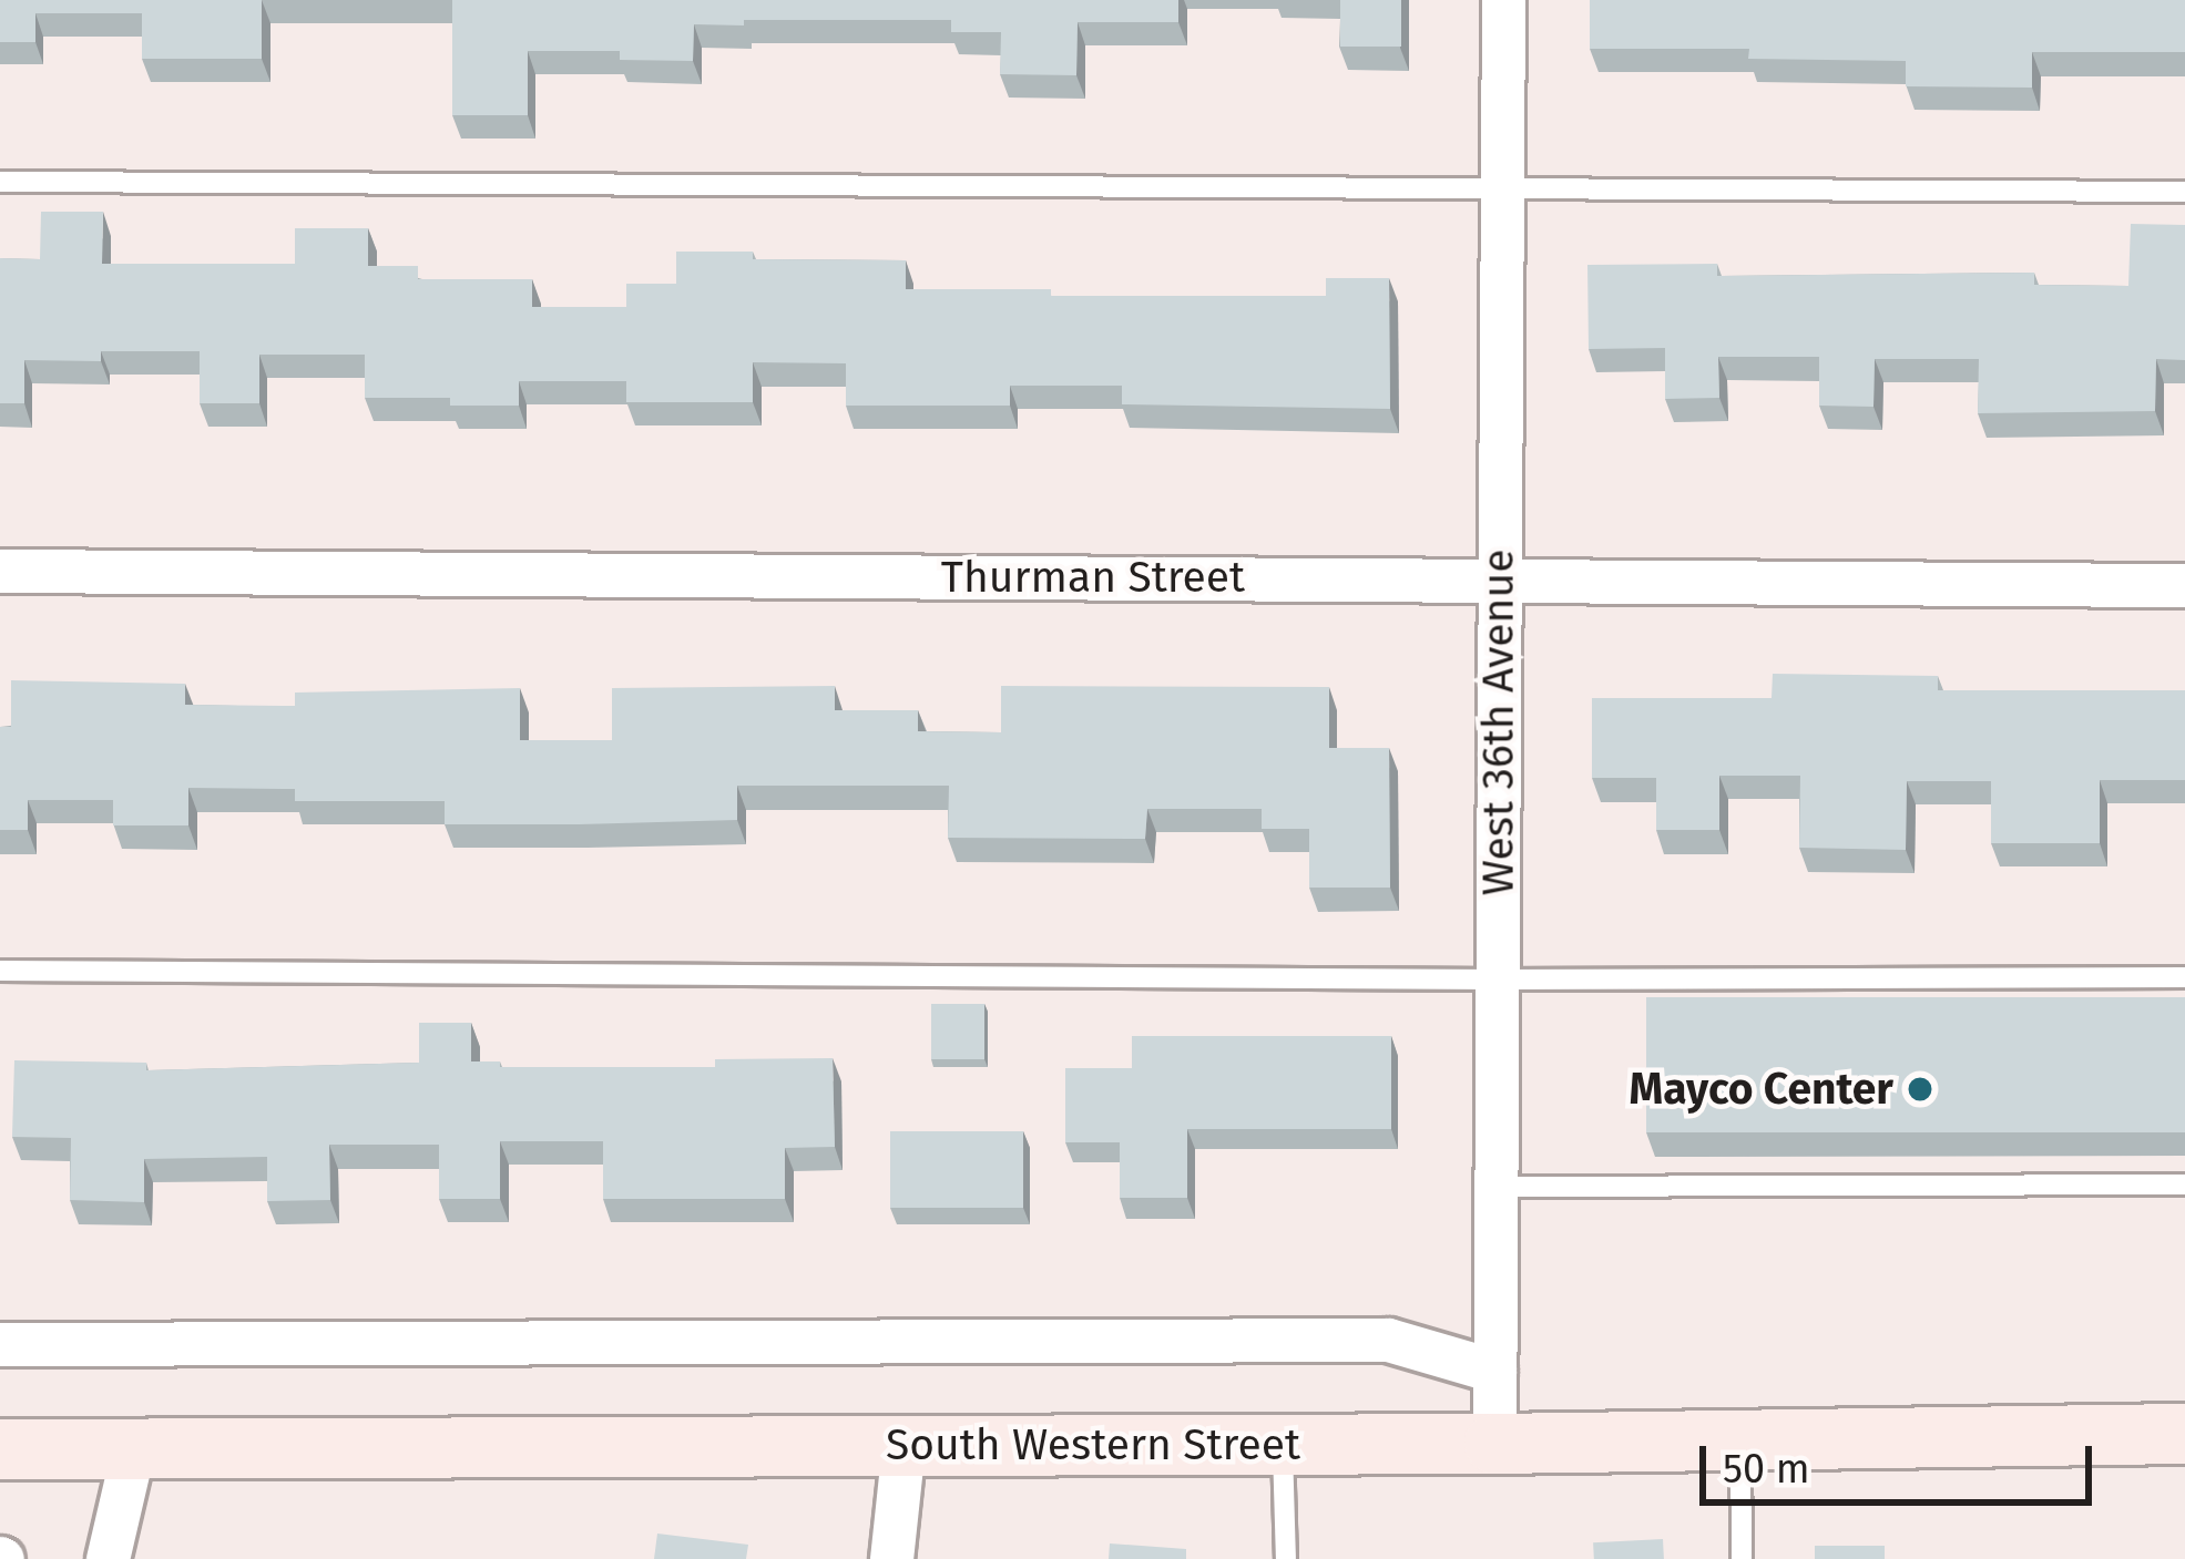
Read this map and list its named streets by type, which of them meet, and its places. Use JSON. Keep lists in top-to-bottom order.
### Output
{
  "streets": {
    "main road": ["South Western Street"],
    "street": ["Thurman Street", "West 36th Avenue"]
  },
  "crossings": [
    ["Thurman Street", "West 36th Avenue"],
    ["West 36th Avenue", "South Western Street"]
  ],
  "places": ["Mayco Center"],
  "scale_bar": "50 m"
}
